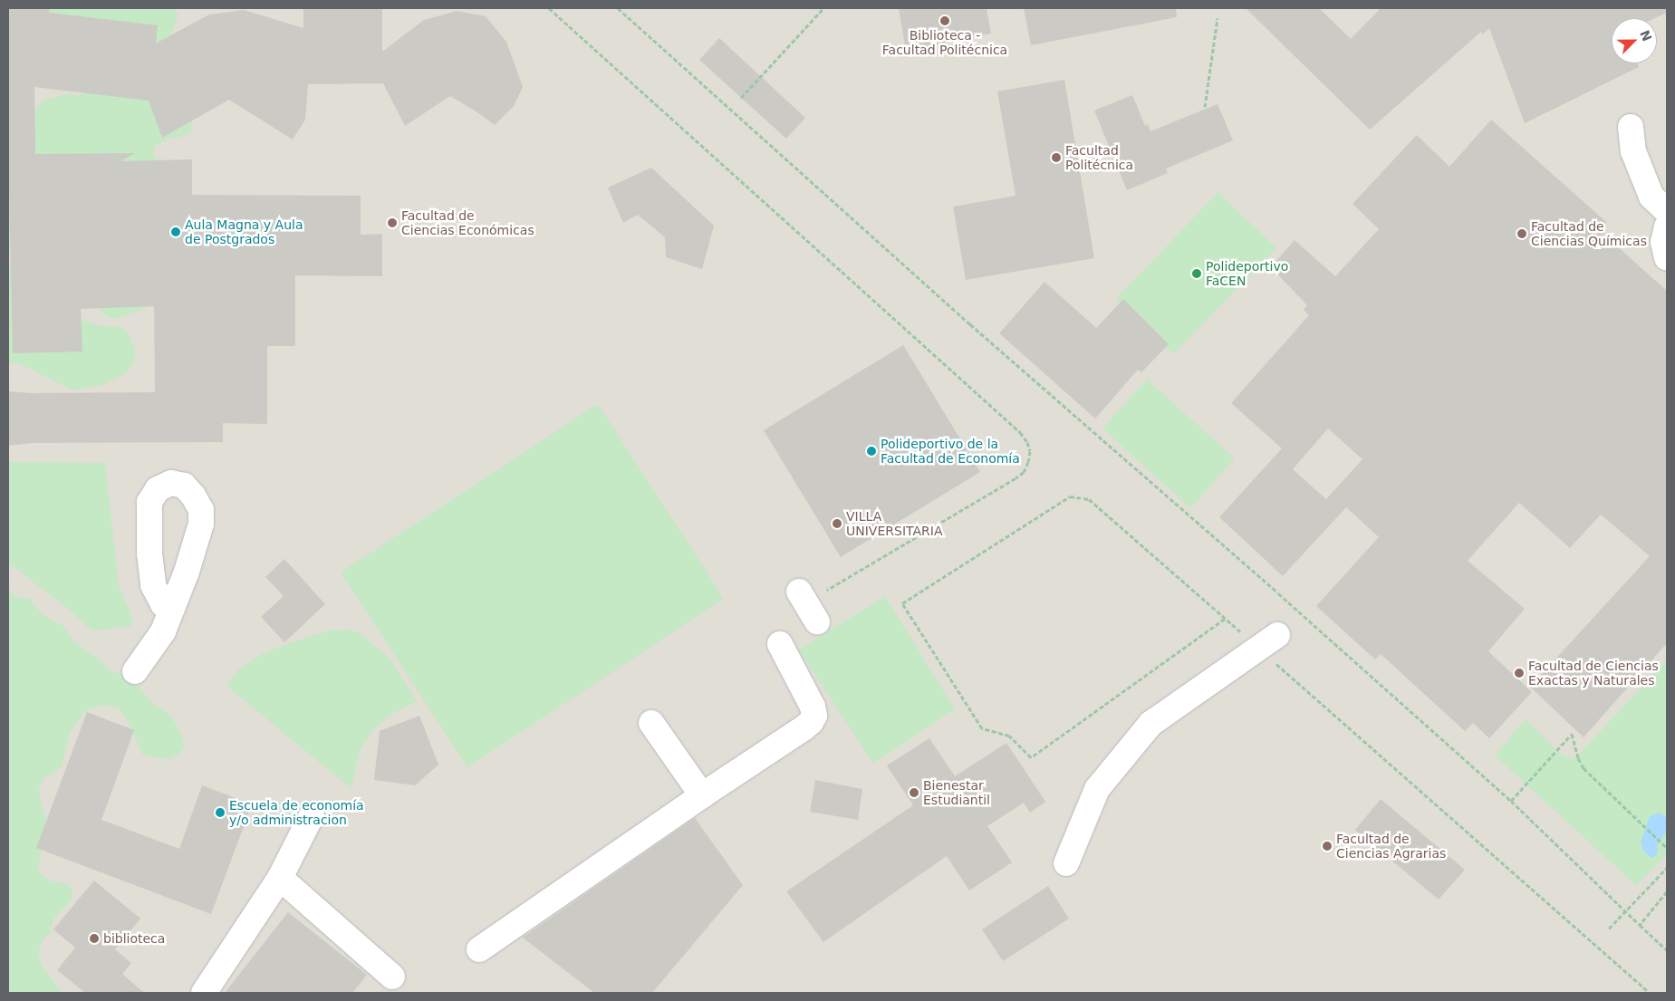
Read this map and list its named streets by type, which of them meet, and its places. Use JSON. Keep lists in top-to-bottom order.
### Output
{
  "places": [
    "Biblioteca - Facultad Politécnica",
    "Facultad Politécnica",
    "Facultad de Ciencias Económicas",
    "Aula Magna y Aula de Postgrados",
    "Facultad de Ciencias Químicas",
    "Polideportivo FaCEN",
    "Polideportivo de la Facultad de Economía",
    "VILLA UNIVERSITARIA",
    "Facultad de Ciencias Exactas y Naturales",
    "Bienestar Estudiantil",
    "Escuela de economía y/o administracion",
    "Facultad de Ciencias Agrarias",
    "biblioteca"
  ],
  "north": "top right"
}
